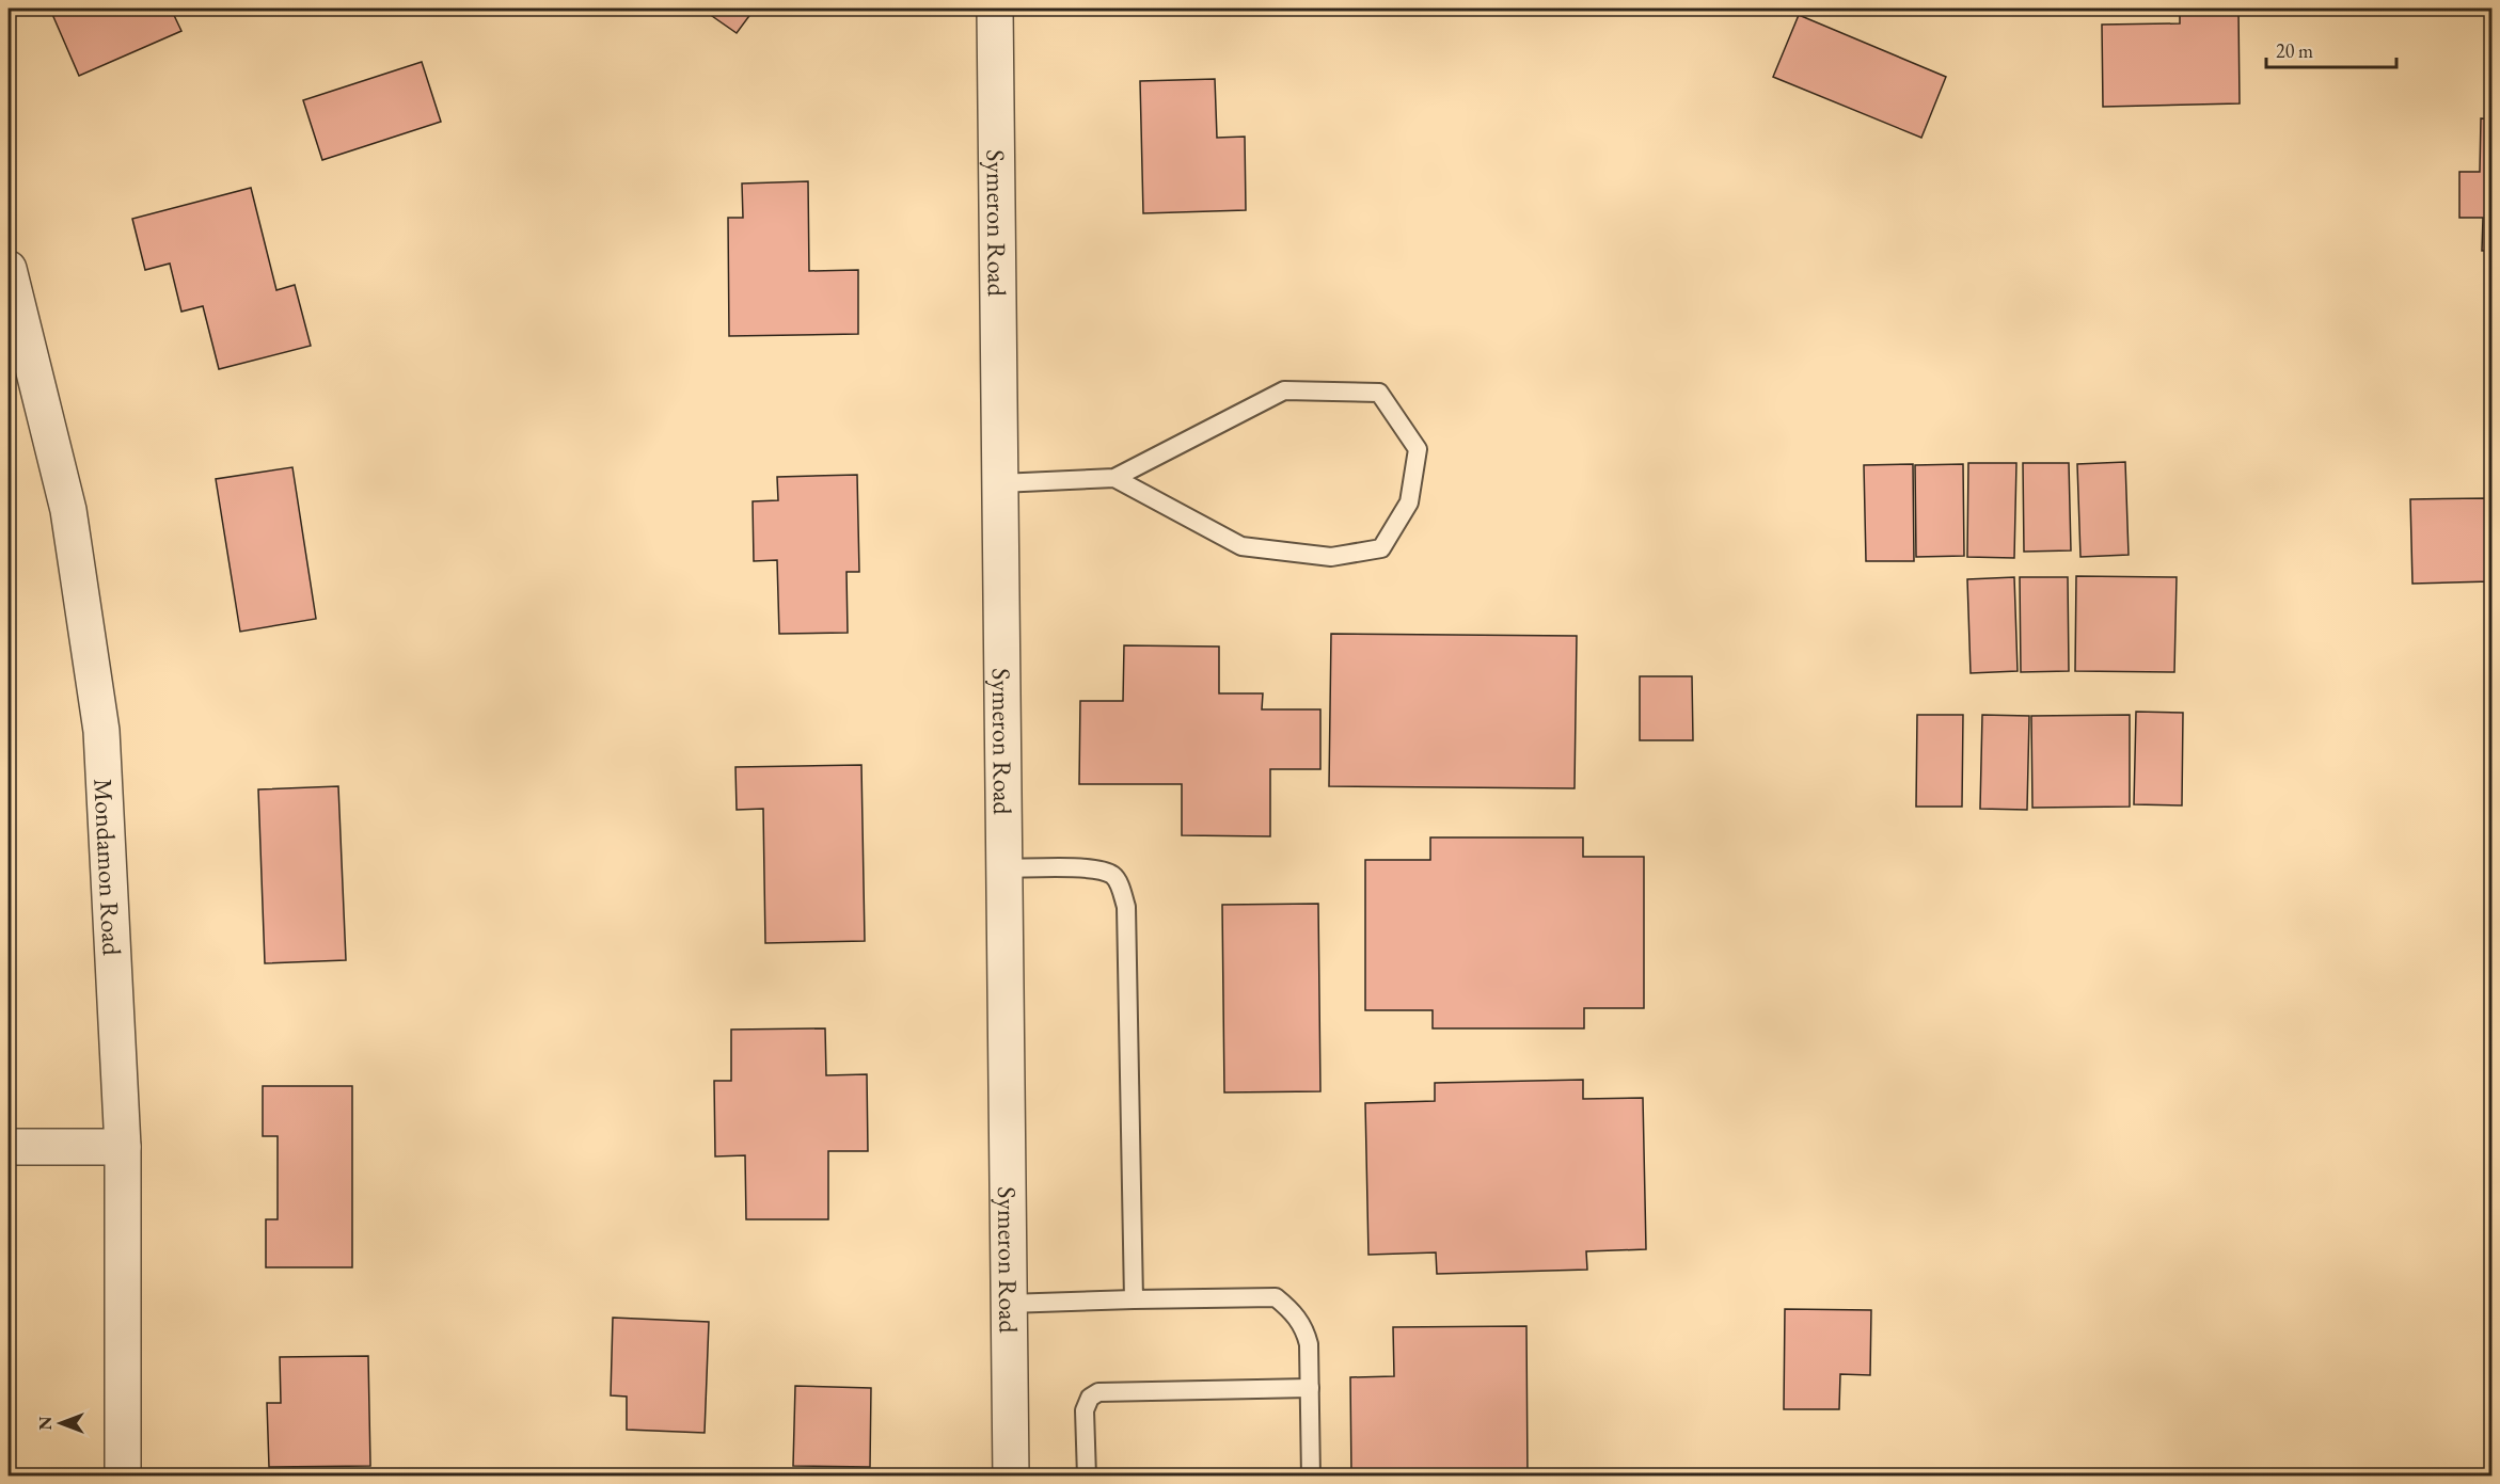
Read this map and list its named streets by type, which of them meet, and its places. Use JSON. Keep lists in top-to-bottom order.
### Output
{
  "streets": {
    "street": ["Symeron Road", "Mondamon Road"]
  },
  "scale_bar": "20 m",
  "north": "left"
}
